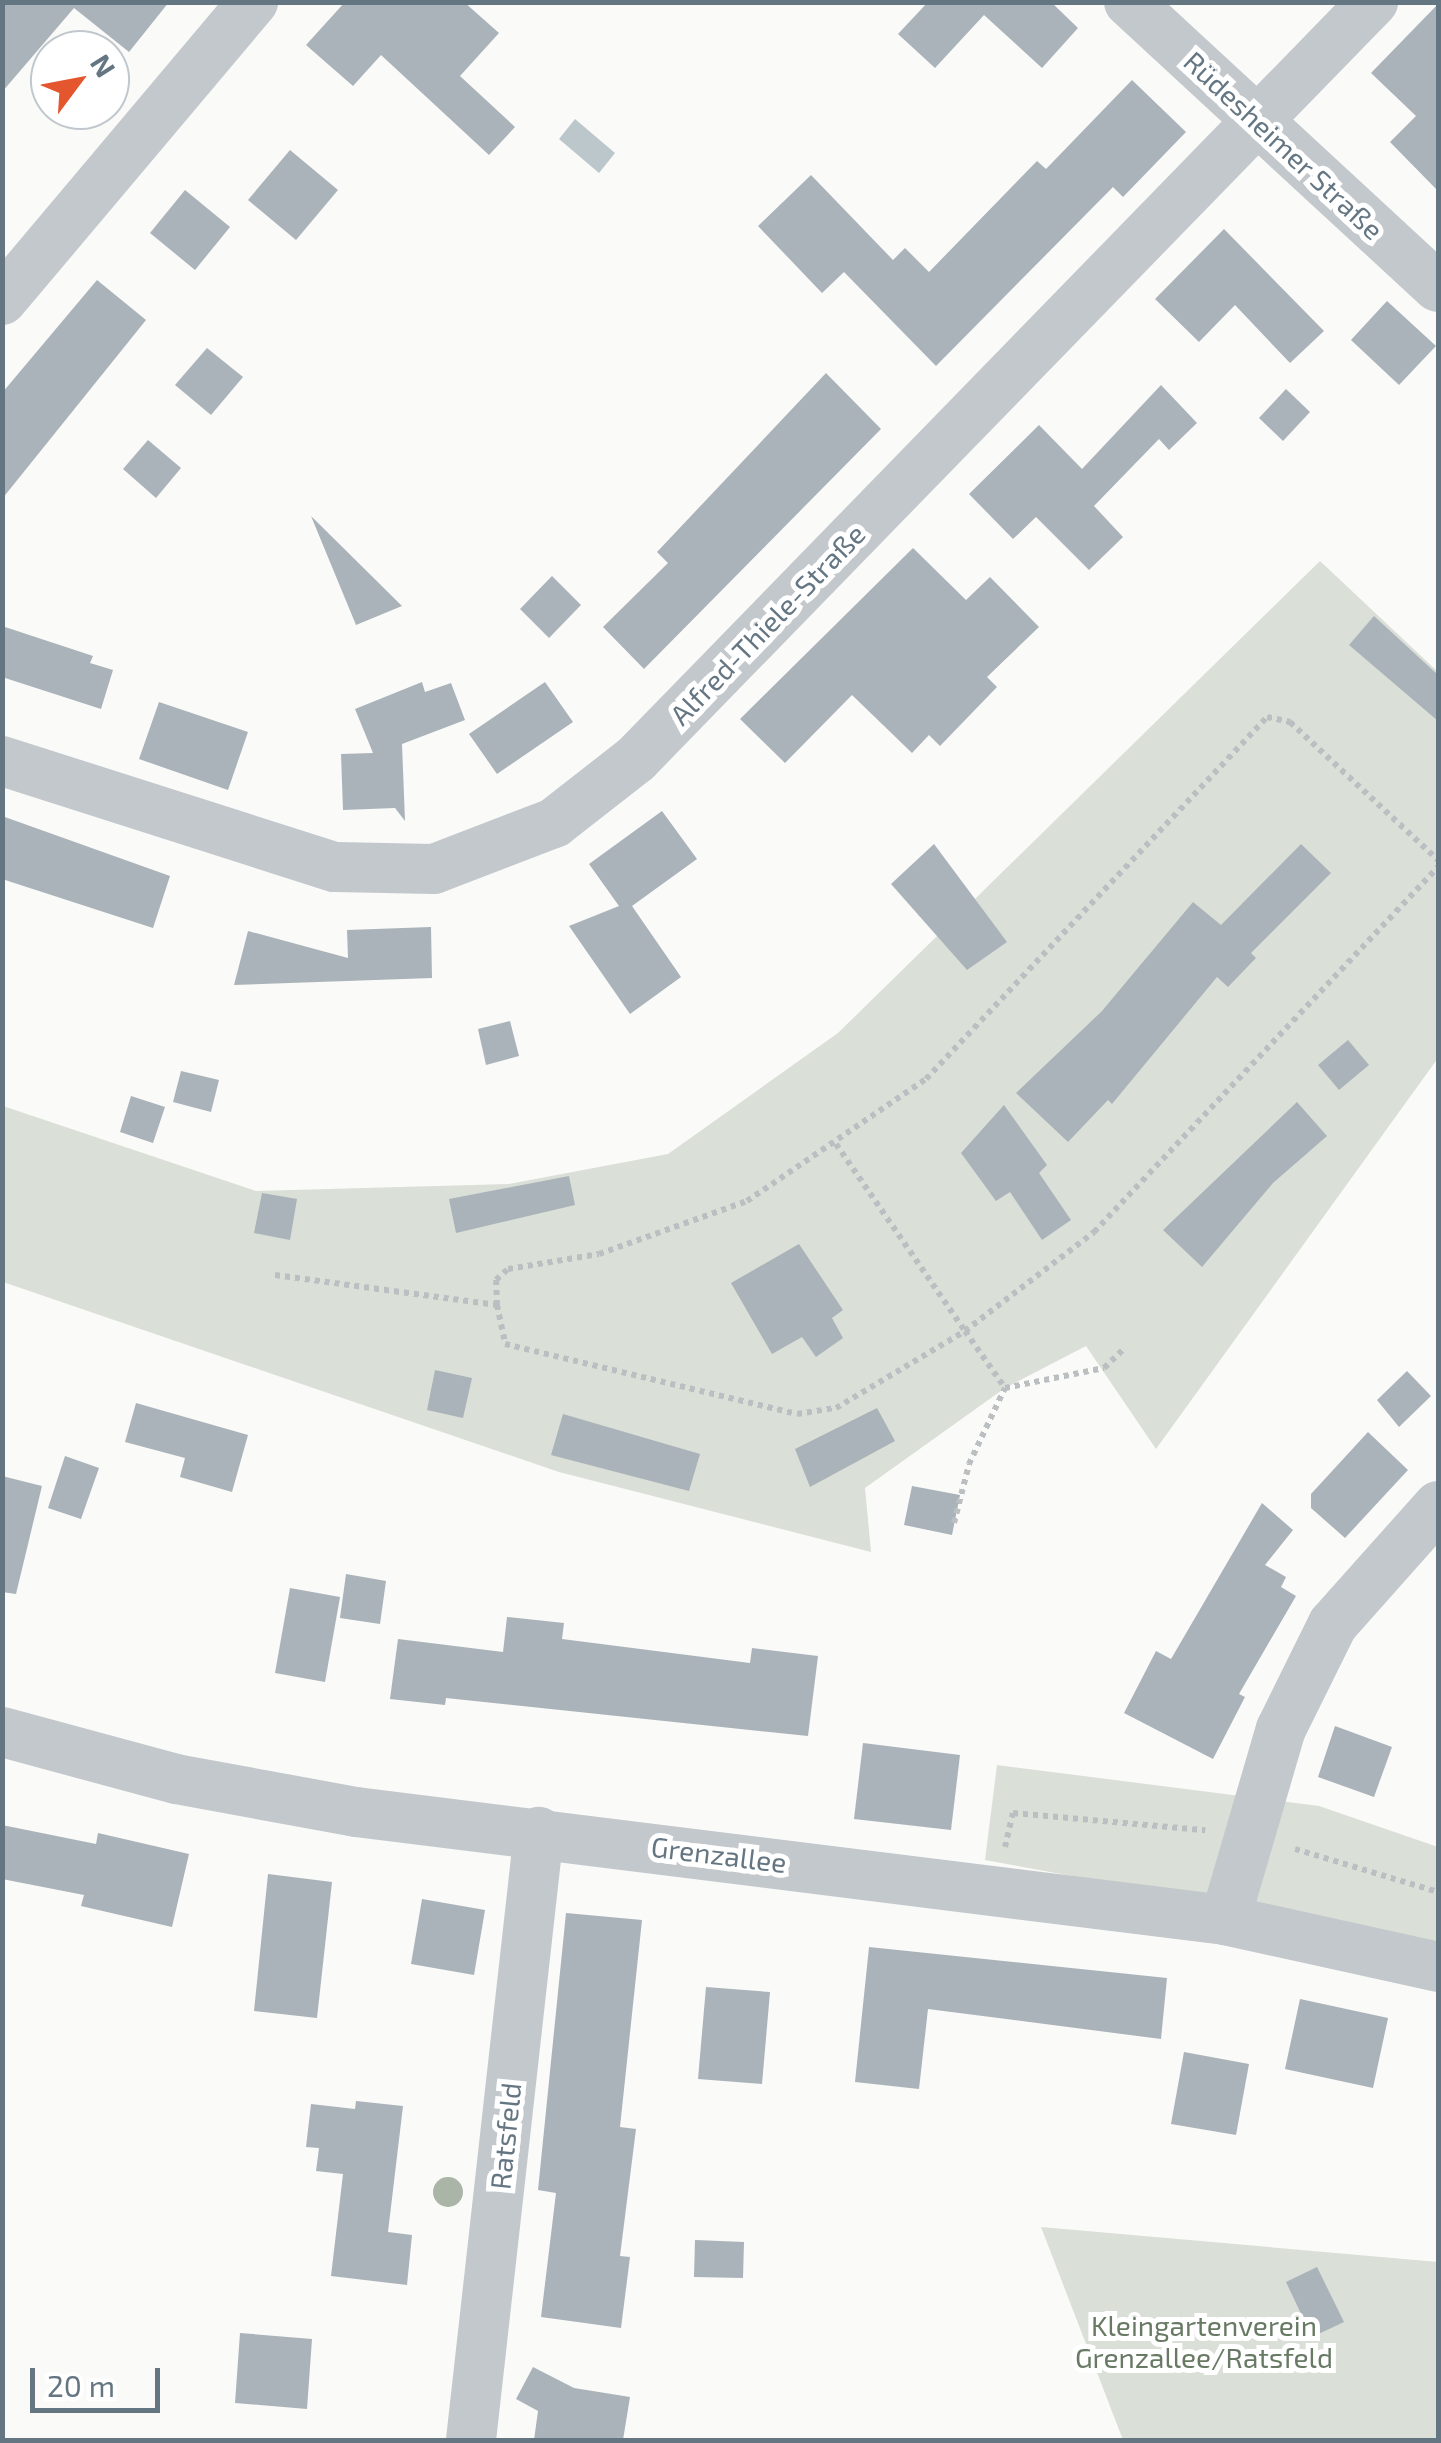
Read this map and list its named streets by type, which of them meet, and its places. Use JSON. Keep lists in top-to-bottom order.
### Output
{
  "streets": {
    "street": [
      "Rüdesheimer Straße",
      "Alfred-Thiele-Straße",
      "Grenzallee",
      "Ratsfeld"
    ]
  },
  "crossings": [
    ["Rüdesheimer Straße", "Alfred-Thiele-Straße"],
    ["Grenzallee", "Ratsfeld"]
  ],
  "parks": ["Kleingartenverein Grenzallee/Ratsfeld"],
  "scale_bar": "20 m",
  "north": "top right"
}
